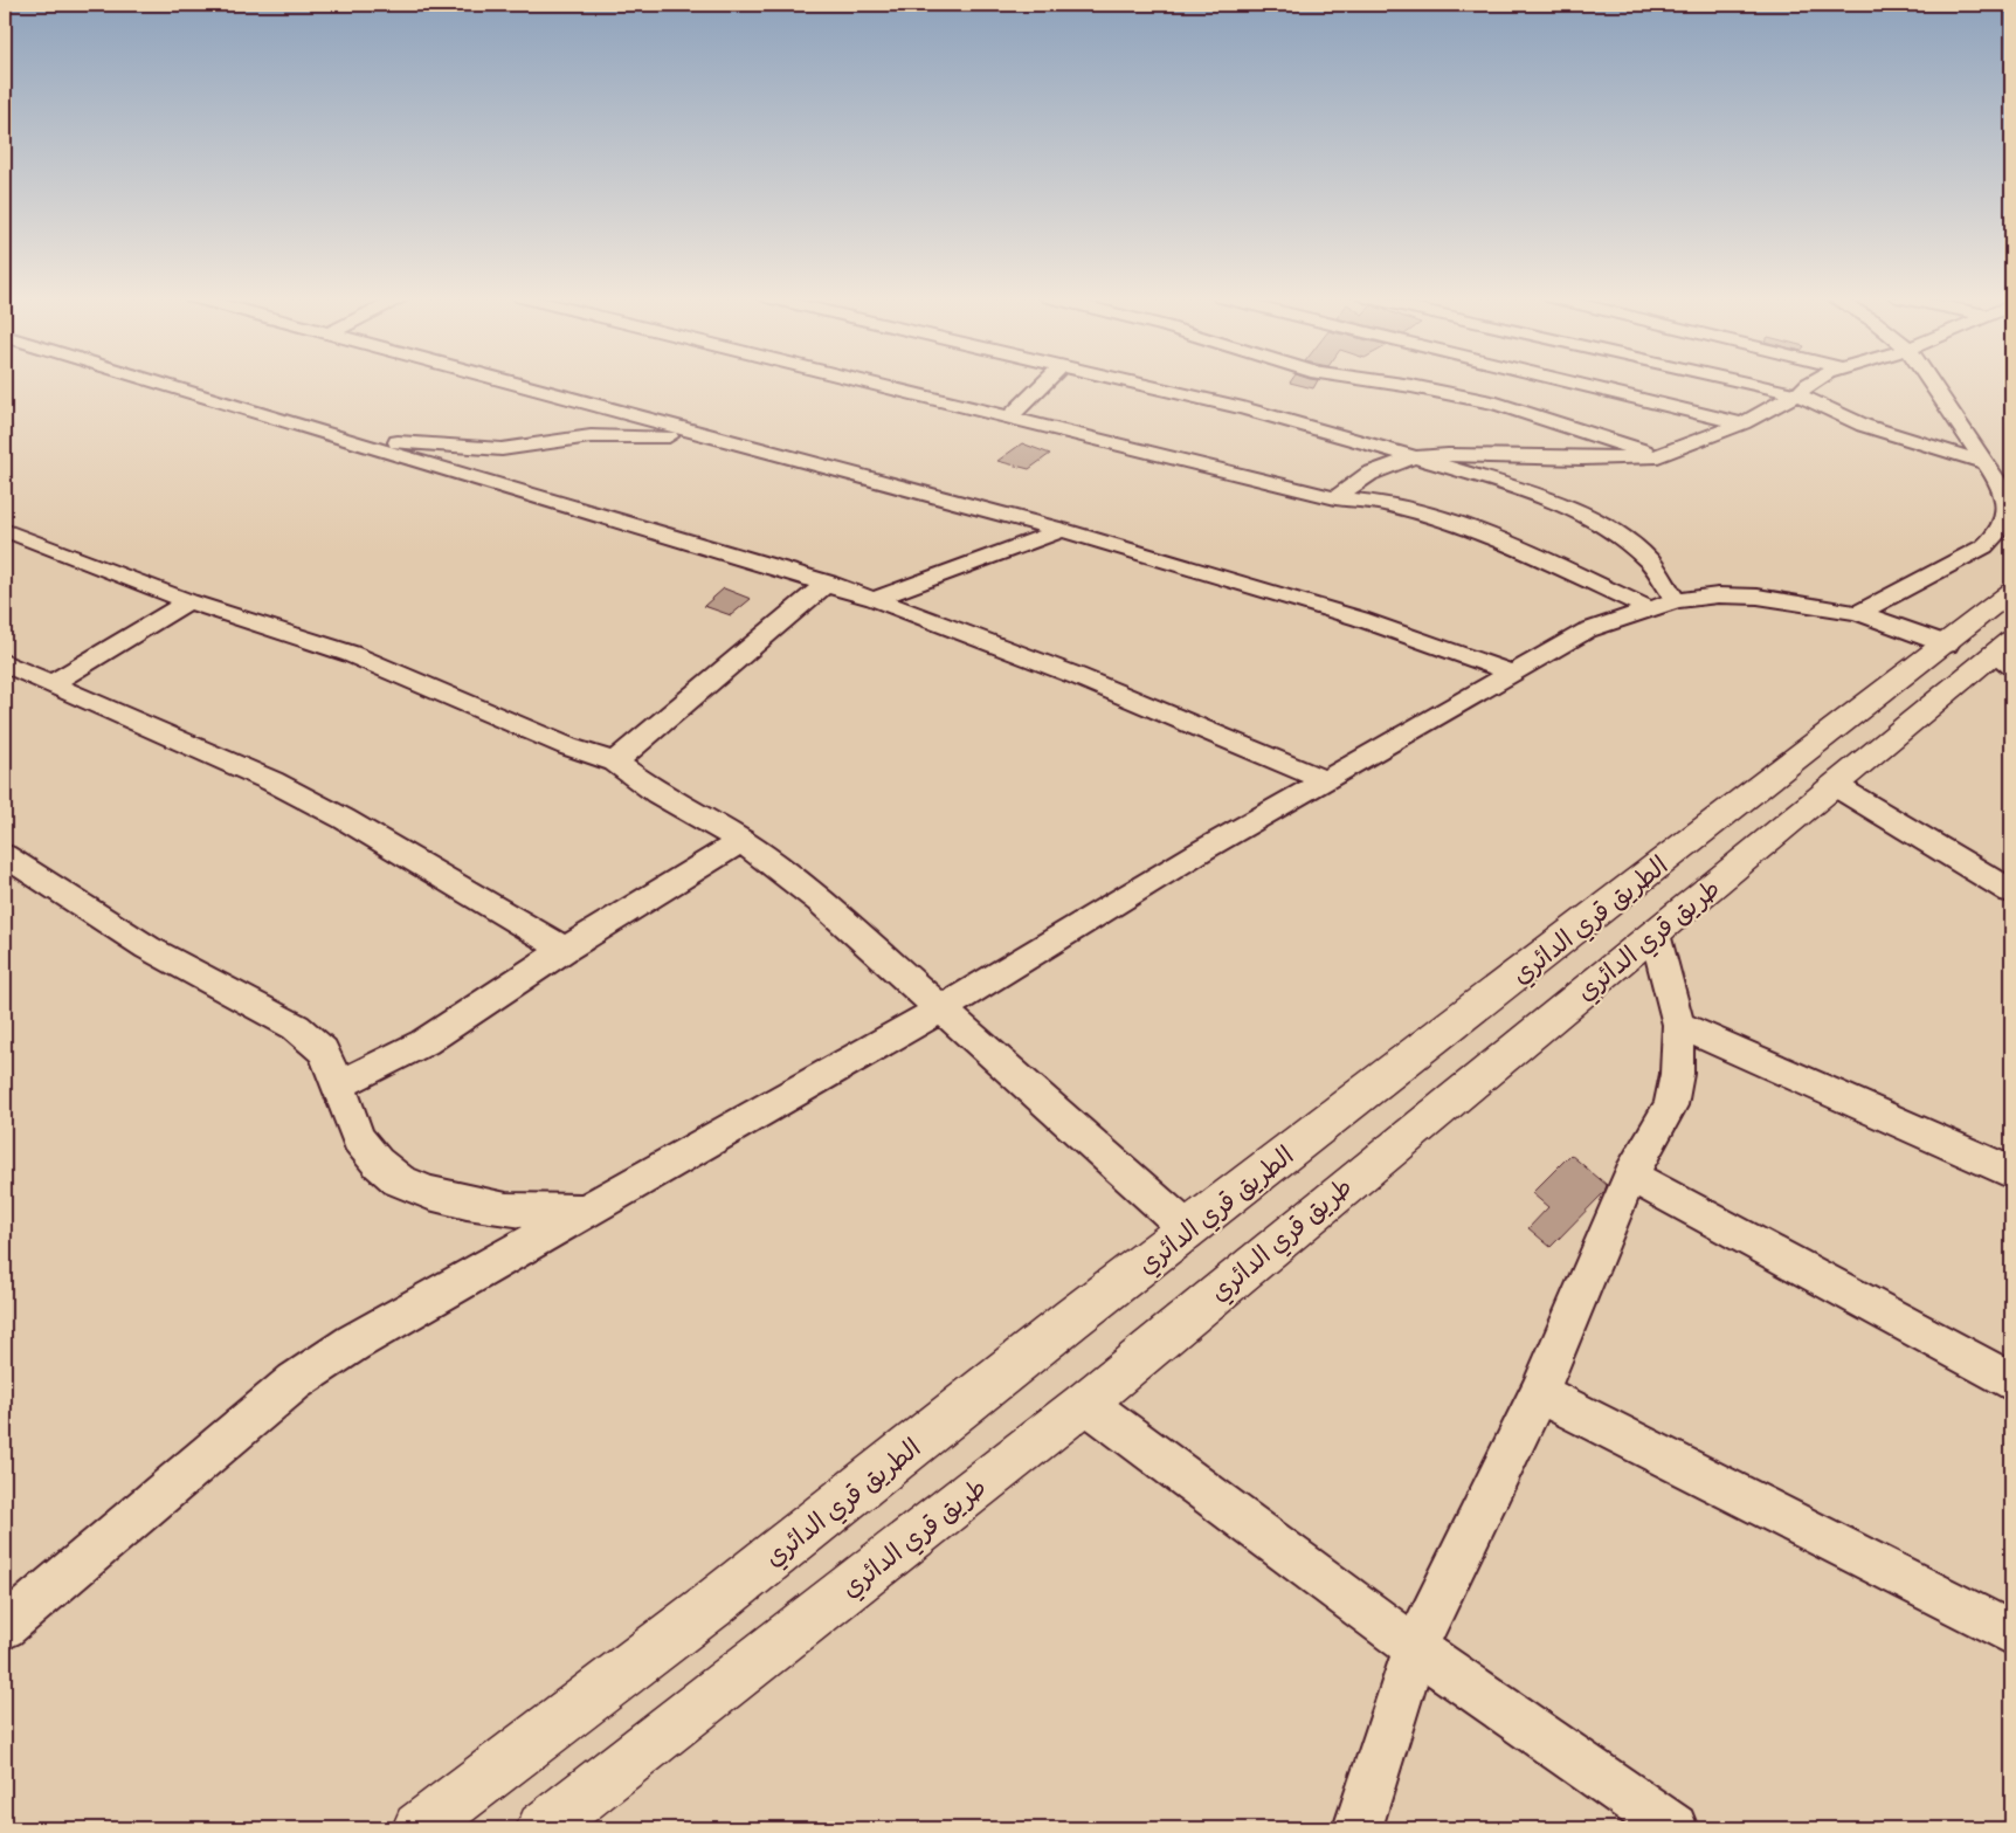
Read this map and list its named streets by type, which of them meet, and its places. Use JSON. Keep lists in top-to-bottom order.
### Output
{
  "streets": {
    "highway": ["الطريق قري الدائري", "طريق قري الدائري"]
  }
}
